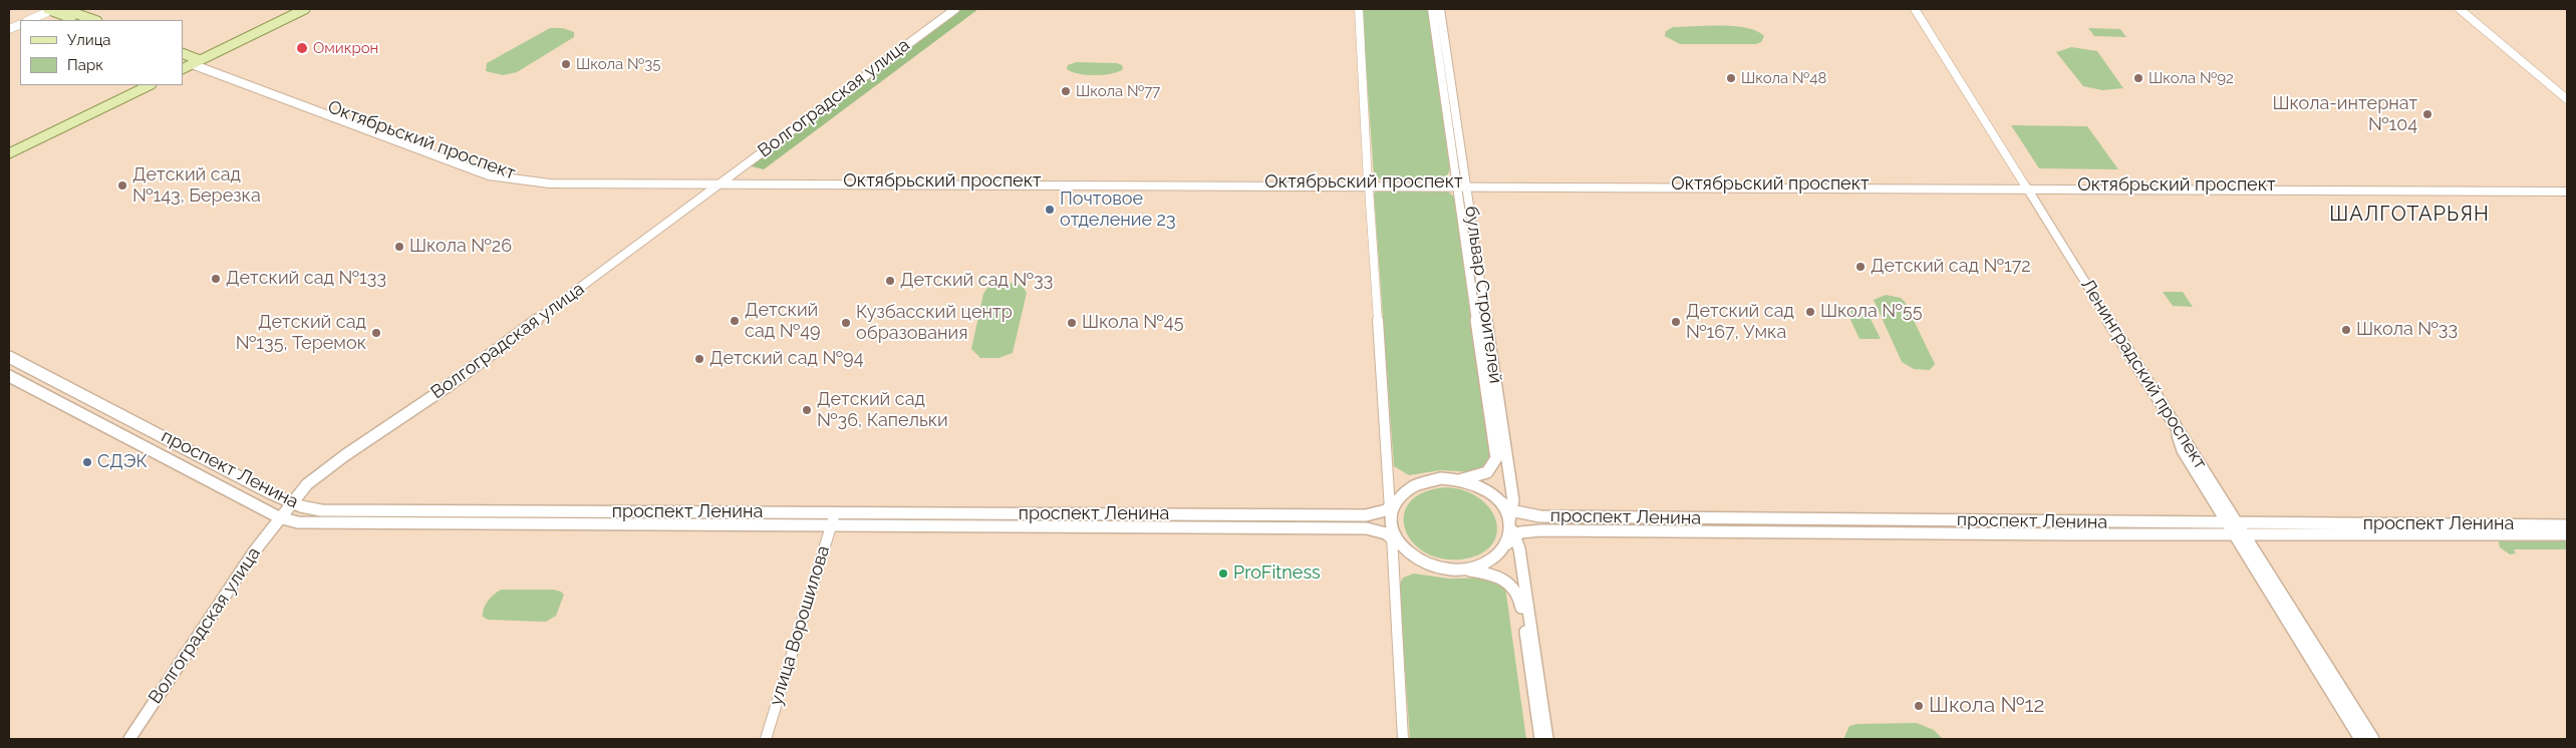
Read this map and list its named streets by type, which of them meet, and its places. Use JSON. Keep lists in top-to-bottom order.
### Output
{
  "streets": {
    "main road": [
      "Волгоградская улица",
      "Октябрьский проспект",
      "бульвар Строителей",
      "Ленинградский проспект",
      "проспект Ленина"
    ],
    "street": ["улица Ворошилова"]
  },
  "crossings": [
    ["Волгоградская улица", "Октябрьский проспект"],
    ["Волгоградская улица", "проспект Ленина"],
    ["Октябрьский проспект", "бульвар Строителей"],
    ["Октябрьский проспект", "Ленинградский проспект"],
    ["бульвар Строителей", "проспект Ленина"],
    ["Ленинградский проспект", "проспект Ленина"],
    ["проспект Ленина", "улица Ворошилова"]
  ],
  "districts": ["ШАЛГОТАРЬЯН"],
  "places": [
    "Омикрон",
    "Школа №35",
    "Школа №48",
    "Школа №92",
    "Школа №77",
    "Школа-интернат №104",
    "Детский сад №143, Березка",
    "Почтовое отделение 23",
    "Школа №26",
    "Детский сад №172",
    "Детский сад №133",
    "Детский сад №33",
    "Школа №55",
    "Детский сад №49",
    "Детский сад №167, Умка",
    "Кузбасский центр образования",
    "Школа №45",
    "Школа №33",
    "Детский сад №135, Теремок",
    "Детский сад №94",
    "Детский сад №36, Капельки",
    "СДЭК",
    "ProFitness",
    "Школа №12"
  ],
  "legend": ["Улица", "Парк"]
}
